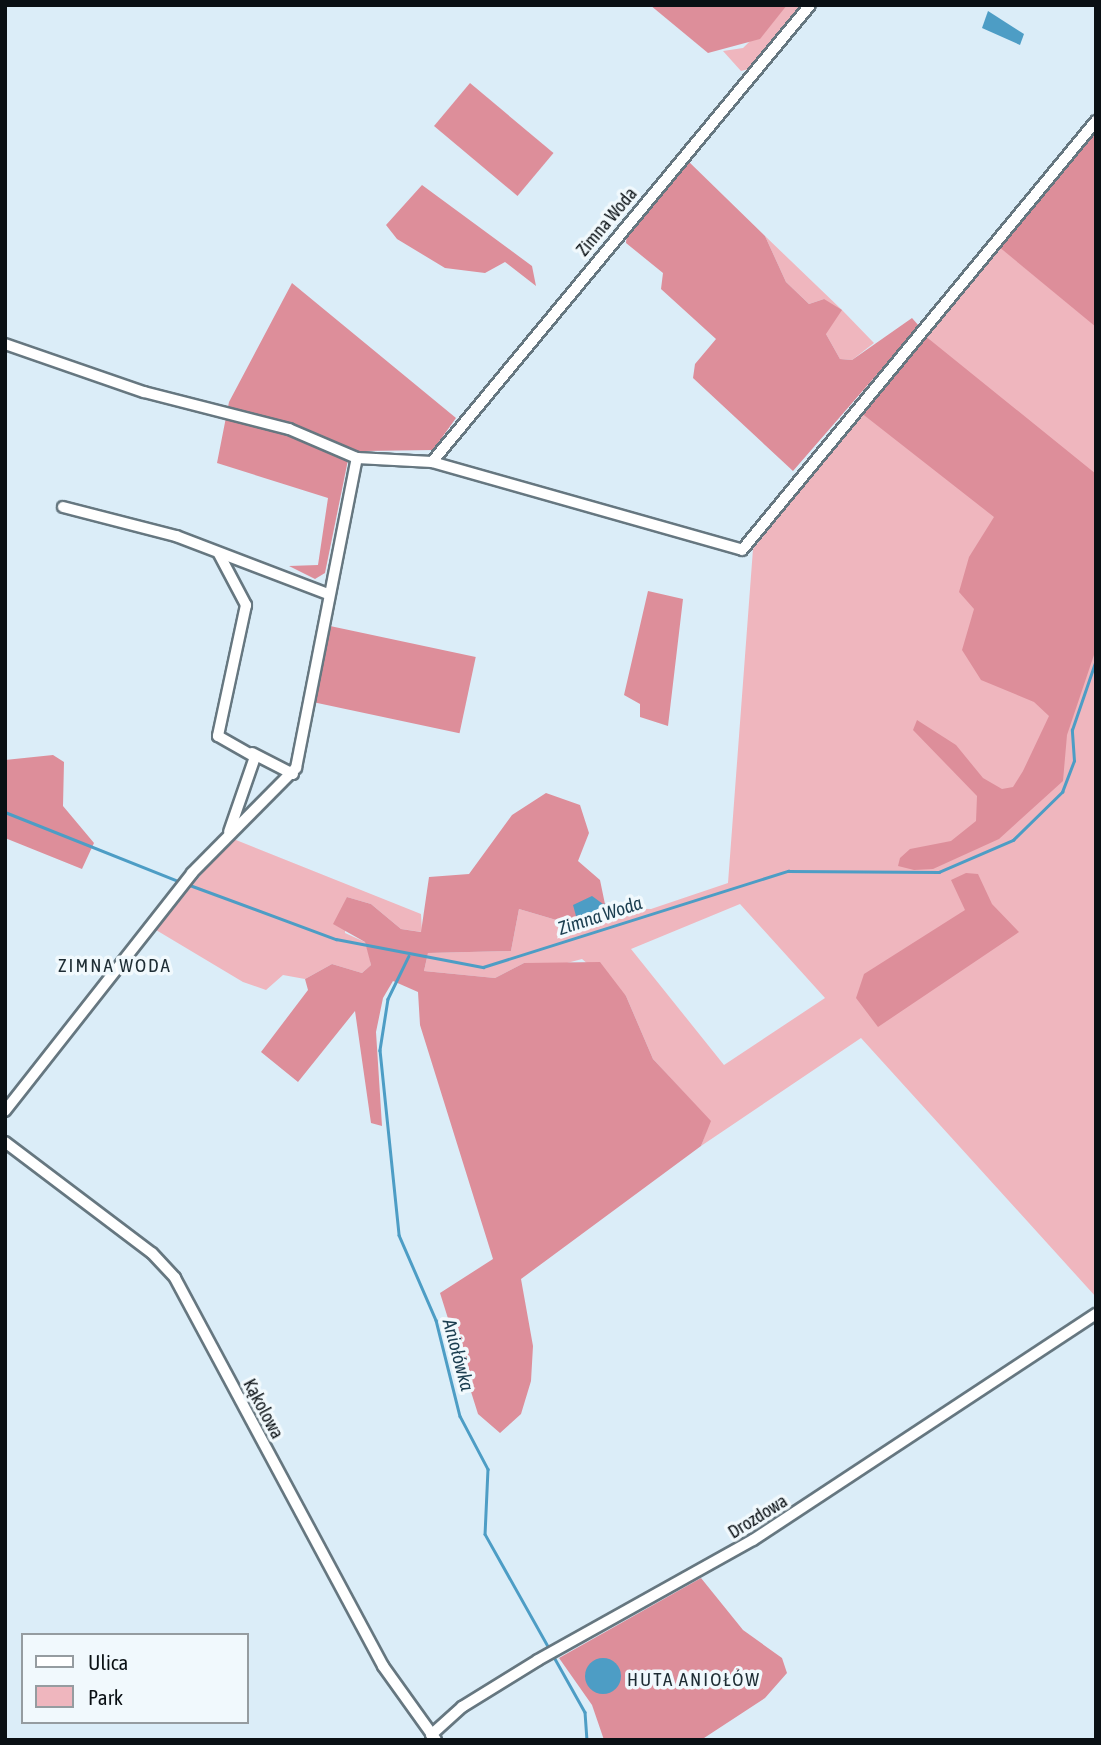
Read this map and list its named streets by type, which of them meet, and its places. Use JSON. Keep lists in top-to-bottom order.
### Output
{
  "streets": {
    "street": ["Zimna Woda", "Kąkolowa", "Drozdowa"]
  },
  "crossings": [
    ["Kąkolowa", "Drozdowa"]
  ],
  "districts": ["ZIMNA WODA", "HUTA ANIOŁÓW"],
  "water": ["Zimna Woda", "Aniołówka"],
  "legend": ["Ulica", "Park"]
}
